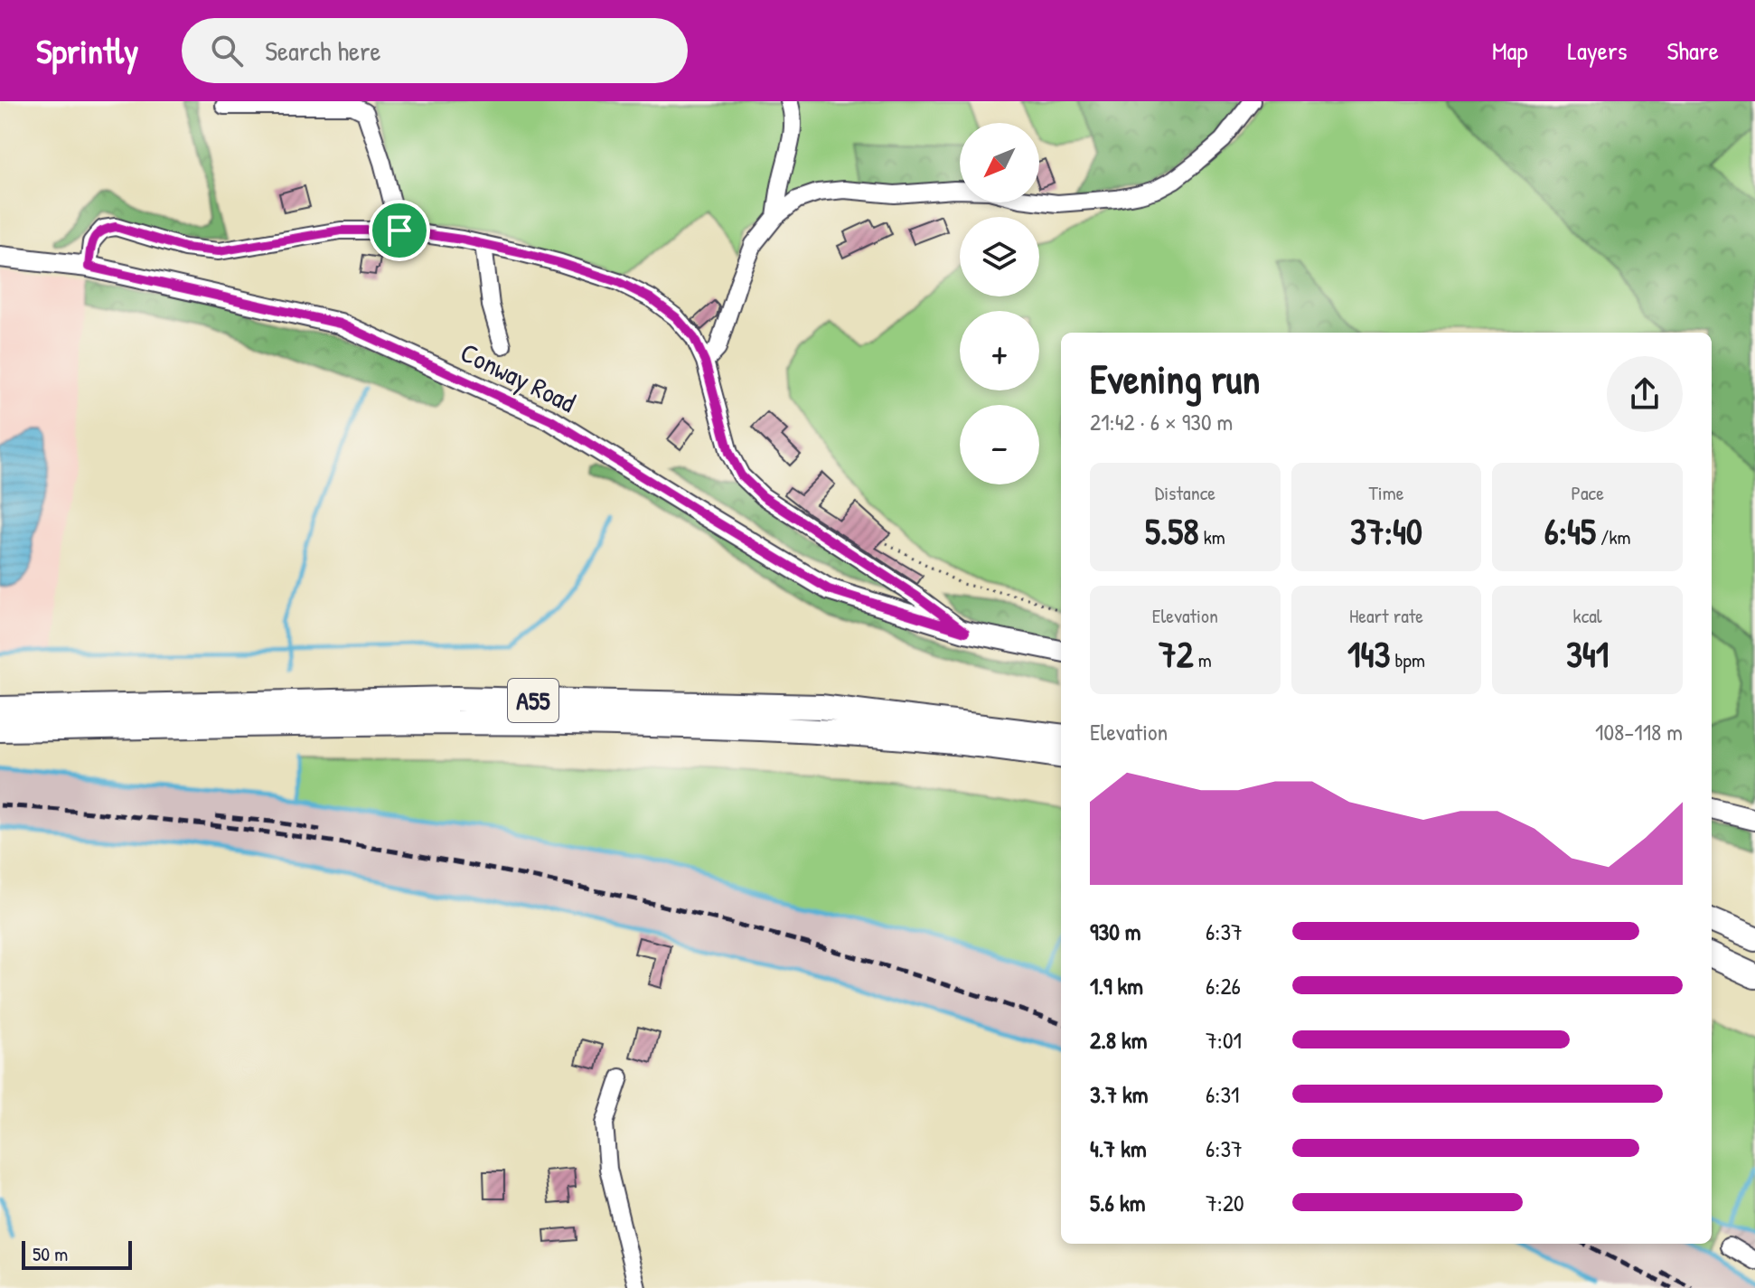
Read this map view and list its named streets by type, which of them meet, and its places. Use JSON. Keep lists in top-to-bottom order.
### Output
{
  "streets": {
    "highway": ["A55"],
    "main road": ["Conway Road"]
  },
  "scale_bar": "50 m",
  "north": "bottom left",
  "page": {
    "header": "Sprintly",
    "search": "Search here",
    "nav": ["Map", "Layers", "Share"],
    "map_buttons": ["+", "−"],
    "heading": ["Evening run", "21:42 · 6 × 930 m"],
    "stats": [
      ["Distance", "5.58 km"],
      ["Time", "37:40"],
      ["Pace", "6:45 /km"],
      ["Elevation", "72 m"],
      ["Heart rate", "143 bpm"],
      ["kcal", "341"]
    ],
    "chart": ["Elevation", "108–118 m"],
    "list": [
      {
        "name": "930 m",
        "note": "6:37"
      },
      {
        "name": "1.9 km",
        "note": "6:26"
      },
      {
        "name": "2.8 km",
        "note": "7:01"
      },
      {
        "name": "3.7 km",
        "note": "6:31"
      },
      {
        "name": "4.7 km",
        "note": "6:37"
      },
      {
        "name": "5.6 km",
        "note": "7:20"
      }
    ],
    "scale": "50 m"
  }
}
